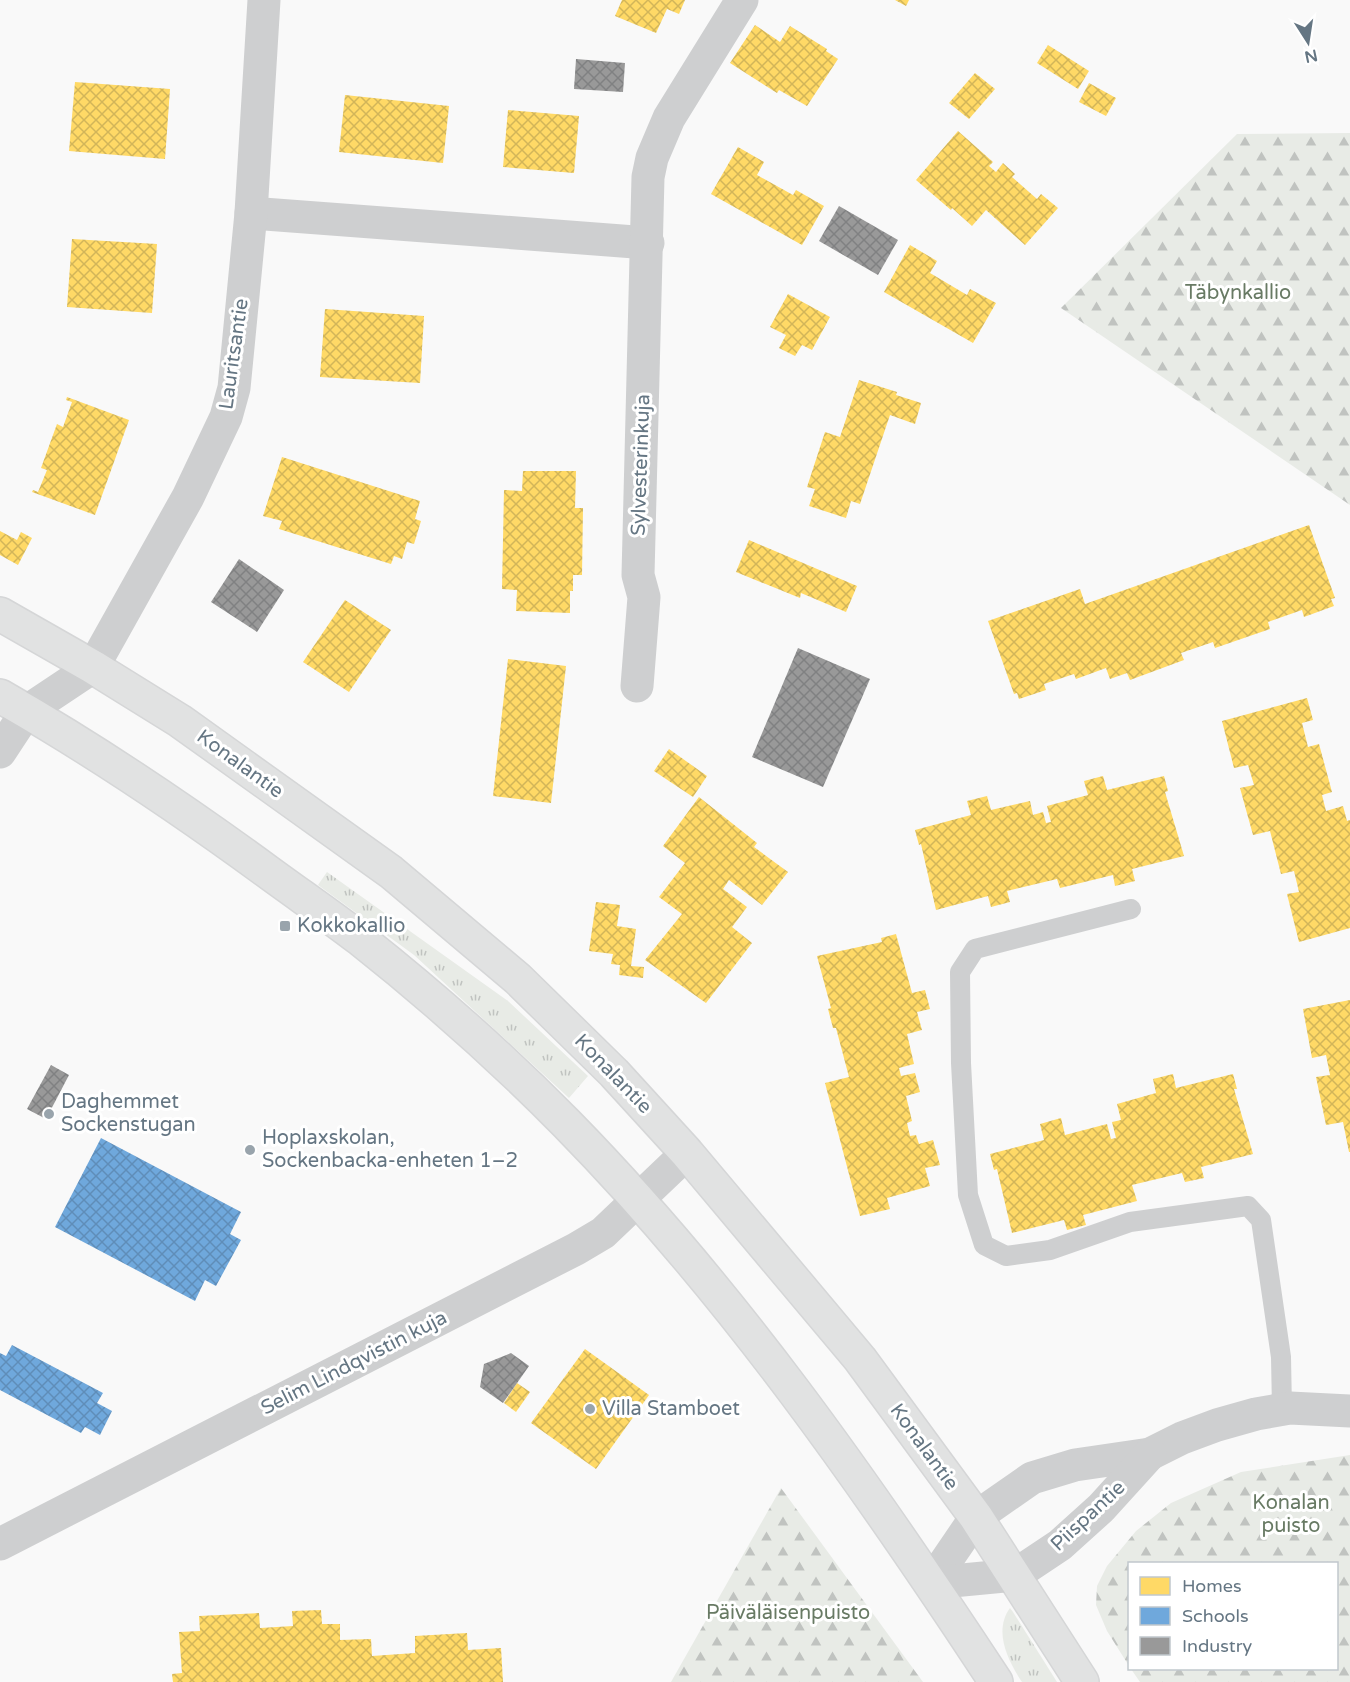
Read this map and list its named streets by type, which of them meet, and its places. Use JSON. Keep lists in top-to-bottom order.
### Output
{
  "streets": {
    "main road": ["Konalantie"],
    "street": [
      "Lauritsantie",
      "Sylvesterinkuja",
      "Selim Lindqvistin kuja",
      "Piispantie"
    ]
  },
  "crossings": [
    ["Lauritsantie", "Konalantie"],
    ["Konalantie", "Selim Lindqvistin kuja"],
    ["Konalantie", "Piispantie"]
  ],
  "parks": ["Täbynkallio", "Konalan puisto", "Päiväläisenpuisto"],
  "places": {
    "transit": ["Kokkokallio"],
    "other": ["Daghemmet Sockenstugan", "Hoplaxskolan, Sockenbacka-enheten 1–2", "Villa Stamboet"]
  },
  "legend": ["Homes", "Schools", "Industry"],
  "north": "bottom"
}
